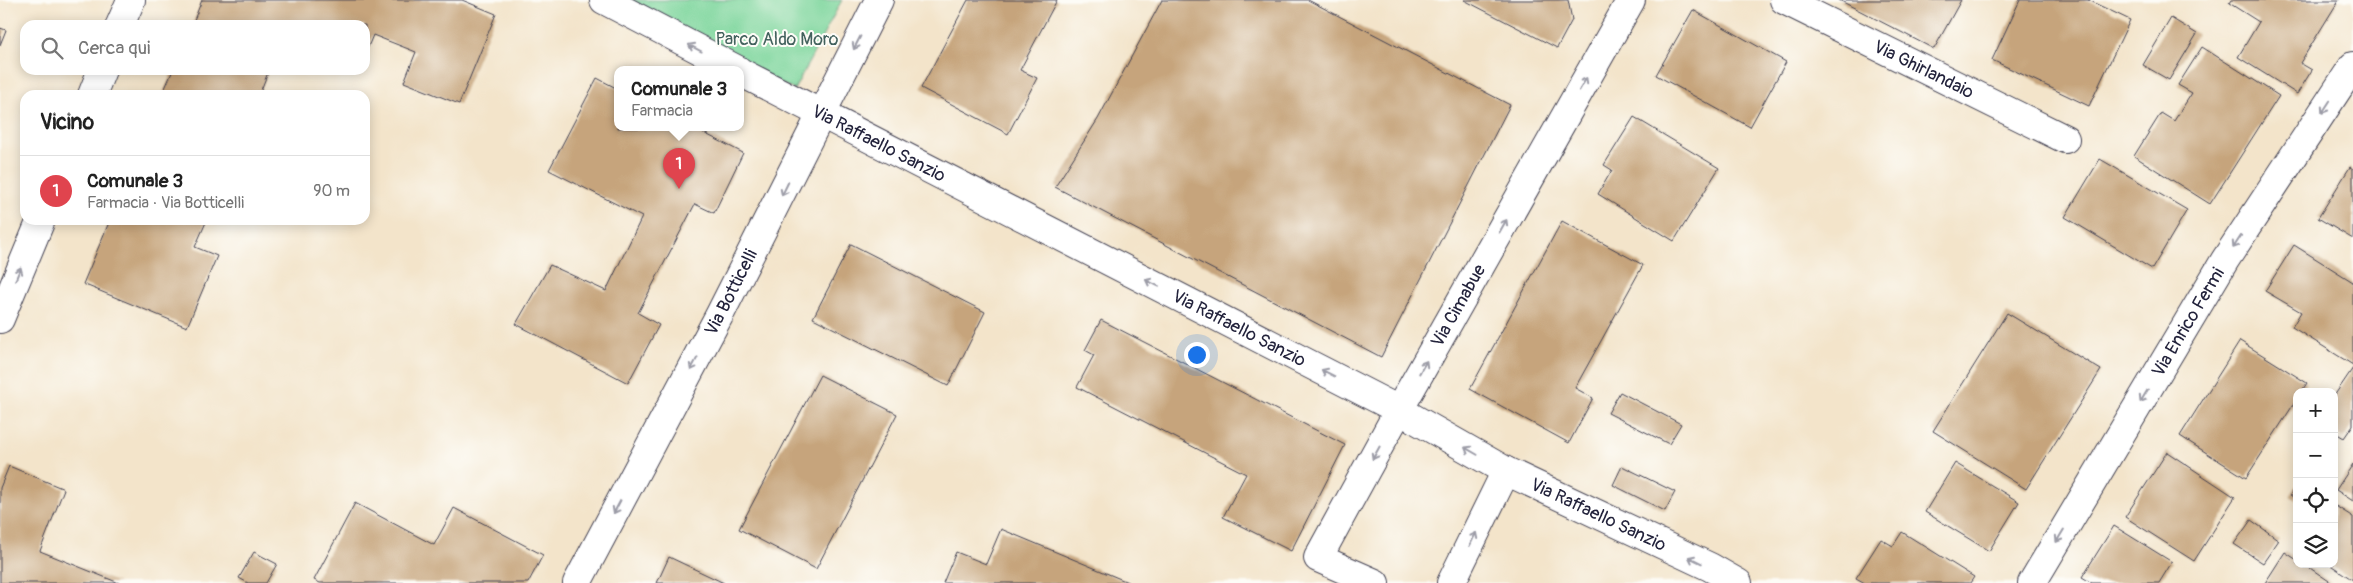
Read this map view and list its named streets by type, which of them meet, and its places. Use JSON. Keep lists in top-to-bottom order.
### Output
{
  "streets": {
    "street": [
      "Via Ghirlandaio",
      "Via Raffaello Sanzio",
      "Via Botticelli",
      "Via Cimabue",
      "Via Enrico Fermi"
    ]
  },
  "crossings": [
    ["Via Raffaello Sanzio", "Via Botticelli"],
    ["Via Raffaello Sanzio", "Via Cimabue"]
  ],
  "one_way": ["Via Raffaello Sanzio", "Via Botticelli", "Via Enrico Fermi"],
  "parks": ["Parco Aldo Moro"],
  "page": {
    "search": "Cerca qui",
    "popup": ["Comunale 3", "Farmacia"],
    "heading": "Vicino",
    "pins": "1",
    "list": [
      {
        "mark": "1",
        "name": "Comunale 3",
        "note": "Farmacia · Via Botticelli",
        "value": "90 m"
      }
    ],
    "map_buttons": ["+", "−"]
  }
}
